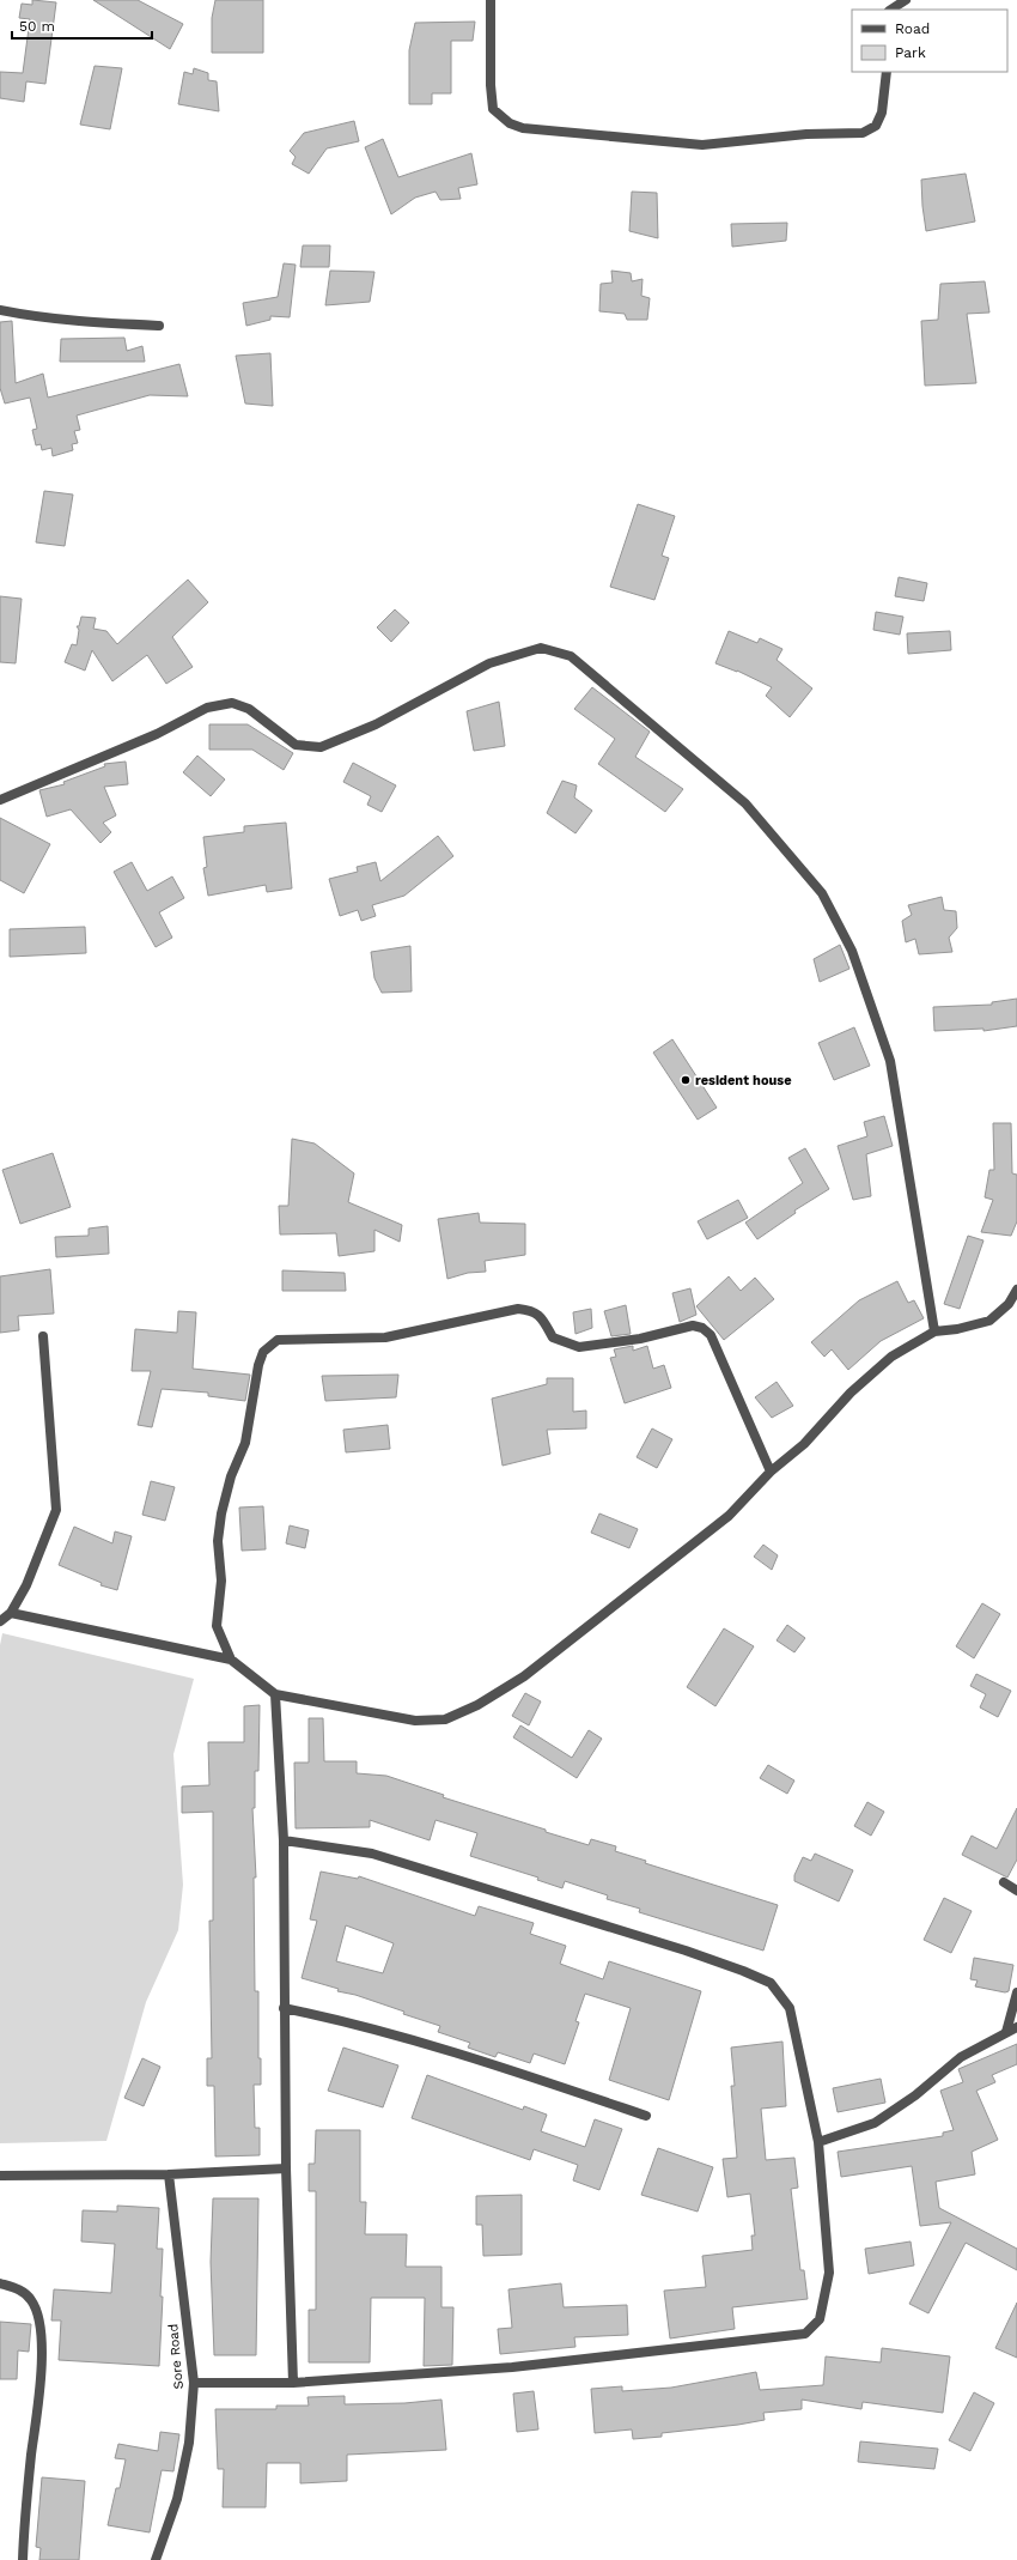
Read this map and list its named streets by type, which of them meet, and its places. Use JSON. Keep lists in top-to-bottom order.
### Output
{
  "streets": {
    "street": ["Sore Road"]
  },
  "places": ["resident house"],
  "legend": ["Road", "Park"],
  "scale_bar": "50 m"
}
